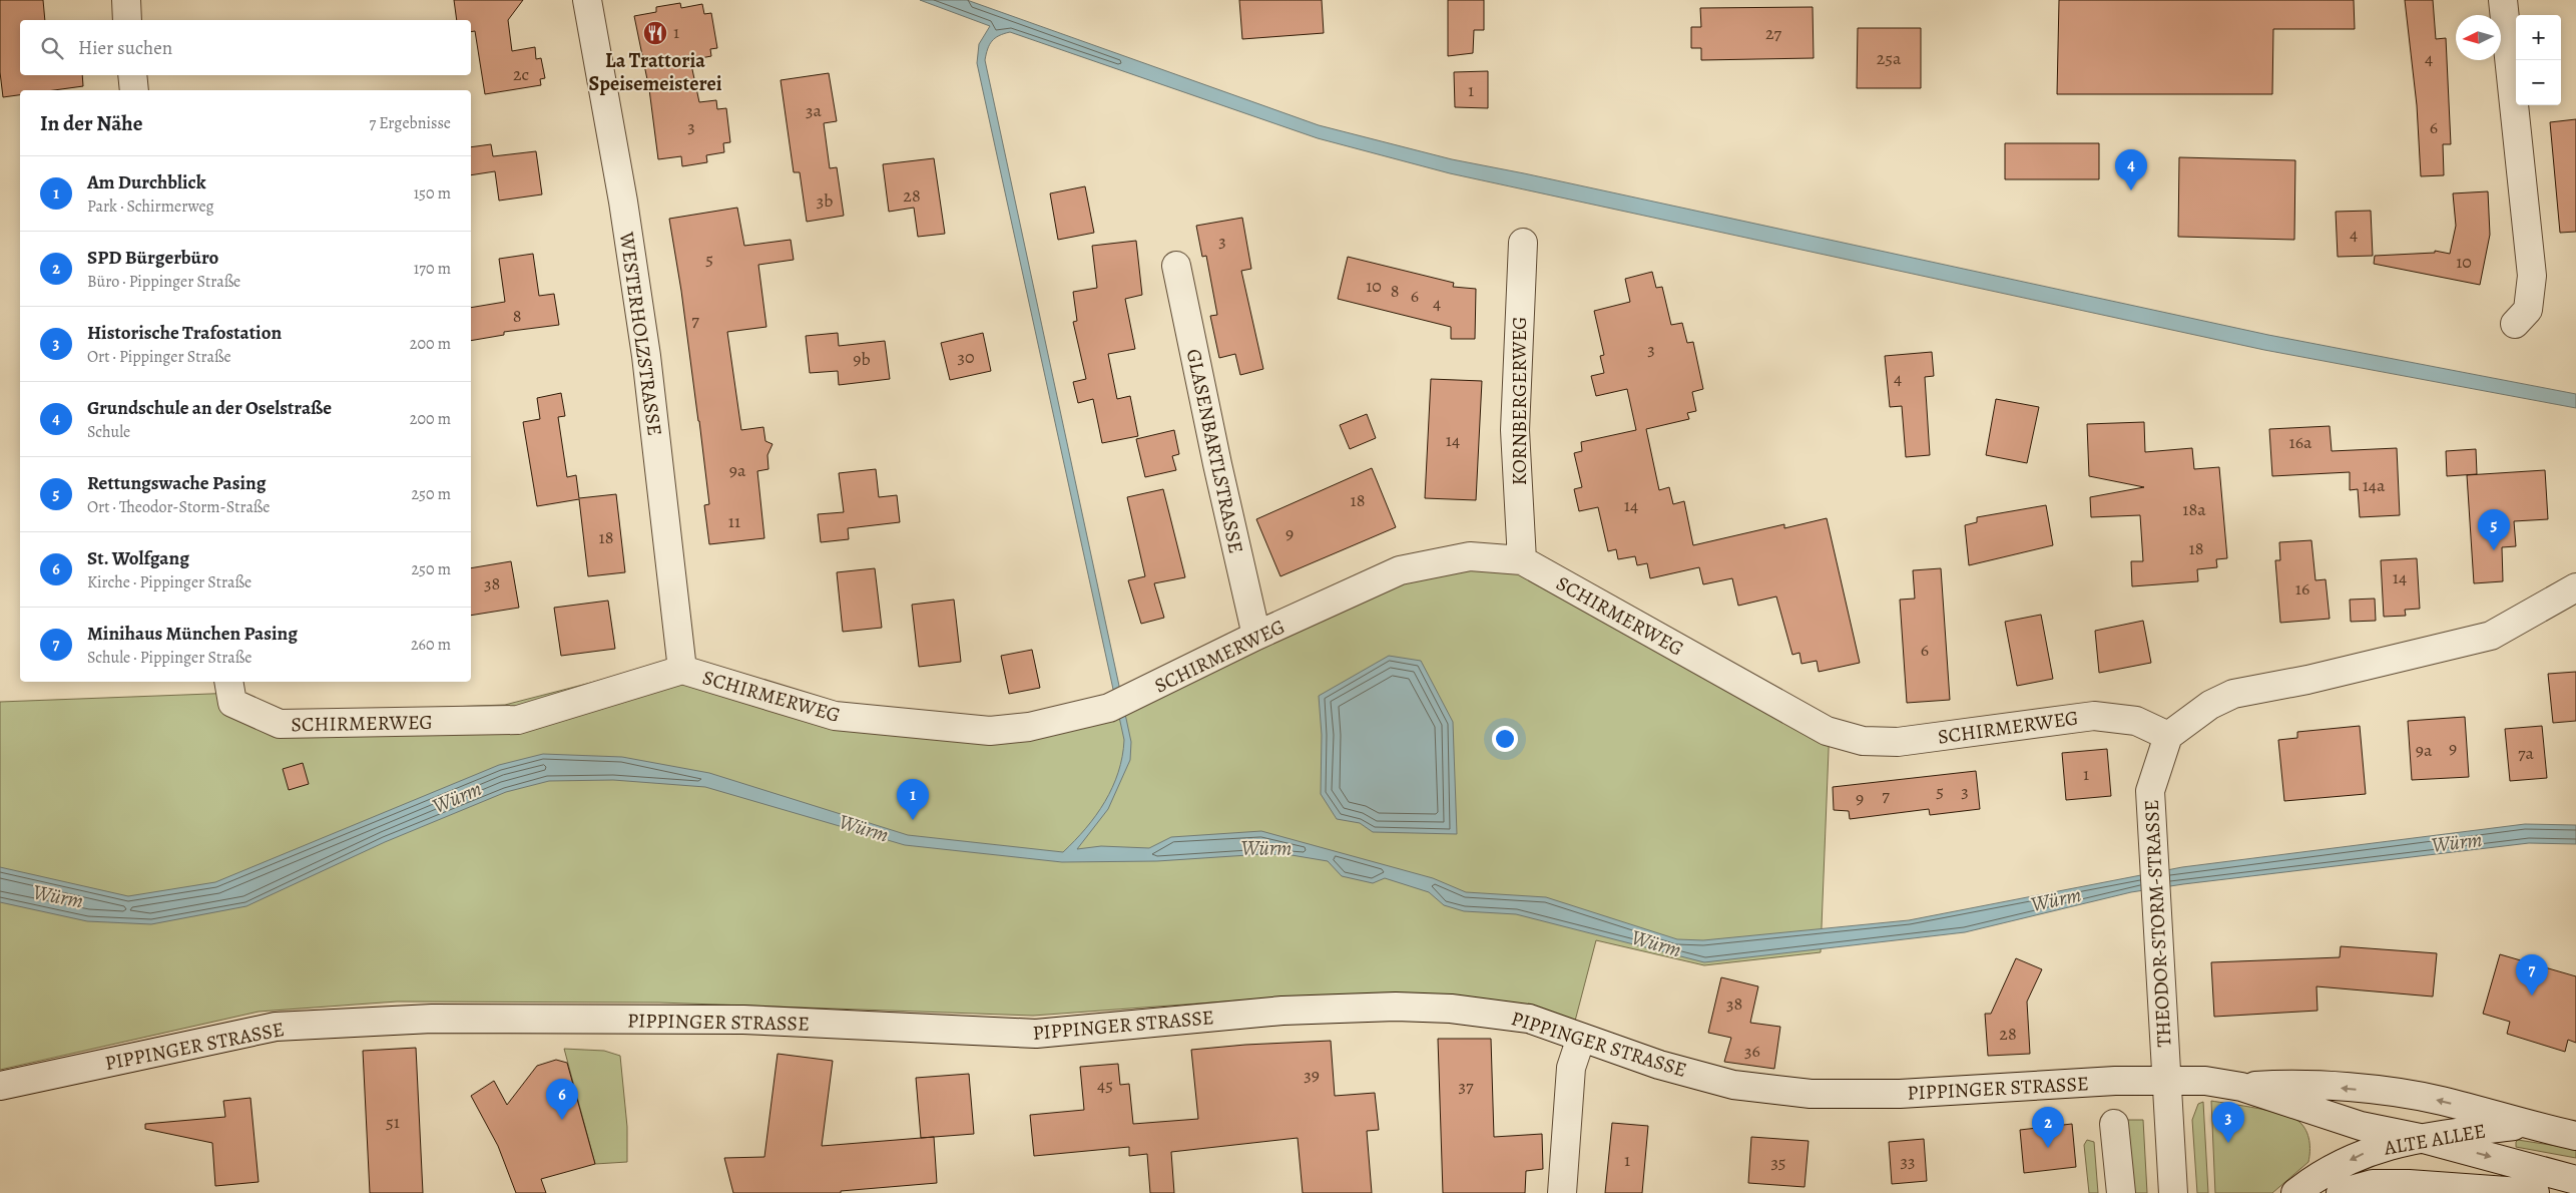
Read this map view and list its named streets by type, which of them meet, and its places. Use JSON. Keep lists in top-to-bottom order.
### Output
{
  "streets": {
    "street": [
      "WESTERHOLZSTRASSE",
      "KORNBERGERWEG",
      "GLASENBARTLSTRASSE",
      "SCHIRMERWEG",
      "THEODOR-STORM-STRASSE",
      "PIPPINGER STRASSE",
      "ALTE ALLEE"
    ]
  },
  "crossings": [
    ["WESTERHOLZSTRASSE", "SCHIRMERWEG"],
    ["KORNBERGERWEG", "SCHIRMERWEG"],
    ["GLASENBARTLSTRASSE", "SCHIRMERWEG"],
    ["SCHIRMERWEG", "THEODOR-STORM-STRASSE"],
    ["THEODOR-STORM-STRASSE", "PIPPINGER STRASSE"],
    ["PIPPINGER STRASSE", "ALTE ALLEE"]
  ],
  "water": ["Würm"],
  "places": {
    "restaurant": ["La Trattoria Speisemeisterei"]
  },
  "house_numbers": [
    "1",
    "27",
    "25a",
    "4",
    "2c",
    "1",
    "3a",
    "3",
    "6",
    "28",
    "3b",
    "4",
    "3",
    "5",
    "10",
    "10",
    "8",
    "6",
    "4",
    "8",
    "7",
    "3",
    "30",
    "9b",
    "4",
    "14",
    "16a",
    "9a",
    "14a",
    "18",
    "14",
    "18a",
    "11",
    "9",
    "18",
    "18",
    "14",
    "38",
    "16",
    "6",
    "9",
    "9a",
    "7a",
    "1",
    "5",
    "3",
    "7",
    "9",
    "38",
    "28",
    "36",
    "39",
    "45",
    "37",
    "51",
    "1",
    "33",
    "35"
  ],
  "north": "left",
  "page": {
    "map_buttons": ["+", "−"],
    "search": "Hier suchen",
    "heading": ["In der Nähe", "7 Ergebnisse"],
    "pins": [
      "4",
      "5",
      "1",
      "7",
      "6",
      "3",
      "2"
    ],
    "list": [
      {
        "mark": "1",
        "name": "Am Durchblick",
        "note": "Park · Schirmerweg",
        "value": "150 m"
      },
      {
        "mark": "2",
        "name": "SPD Bürgerbüro",
        "note": "Büro · Pippinger Straße",
        "value": "170 m"
      },
      {
        "mark": "3",
        "name": "Historische Trafostation",
        "note": "Ort · Pippinger Straße",
        "value": "200 m"
      },
      {
        "mark": "4",
        "name": "Grundschule an der Oselstraße",
        "note": "Schule",
        "value": "200 m"
      },
      {
        "mark": "5",
        "name": "Rettungswache Pasing",
        "note": "Ort · Theodor-Storm-Straße",
        "value": "250 m"
      },
      {
        "mark": "6",
        "name": "St. Wolfgang",
        "note": "Kirche · Pippinger Straße",
        "value": "250 m"
      },
      {
        "mark": "7",
        "name": "Minihaus München Pasing",
        "note": "Schule · Pippinger Straße",
        "value": "260 m"
      }
    ]
  }
}
